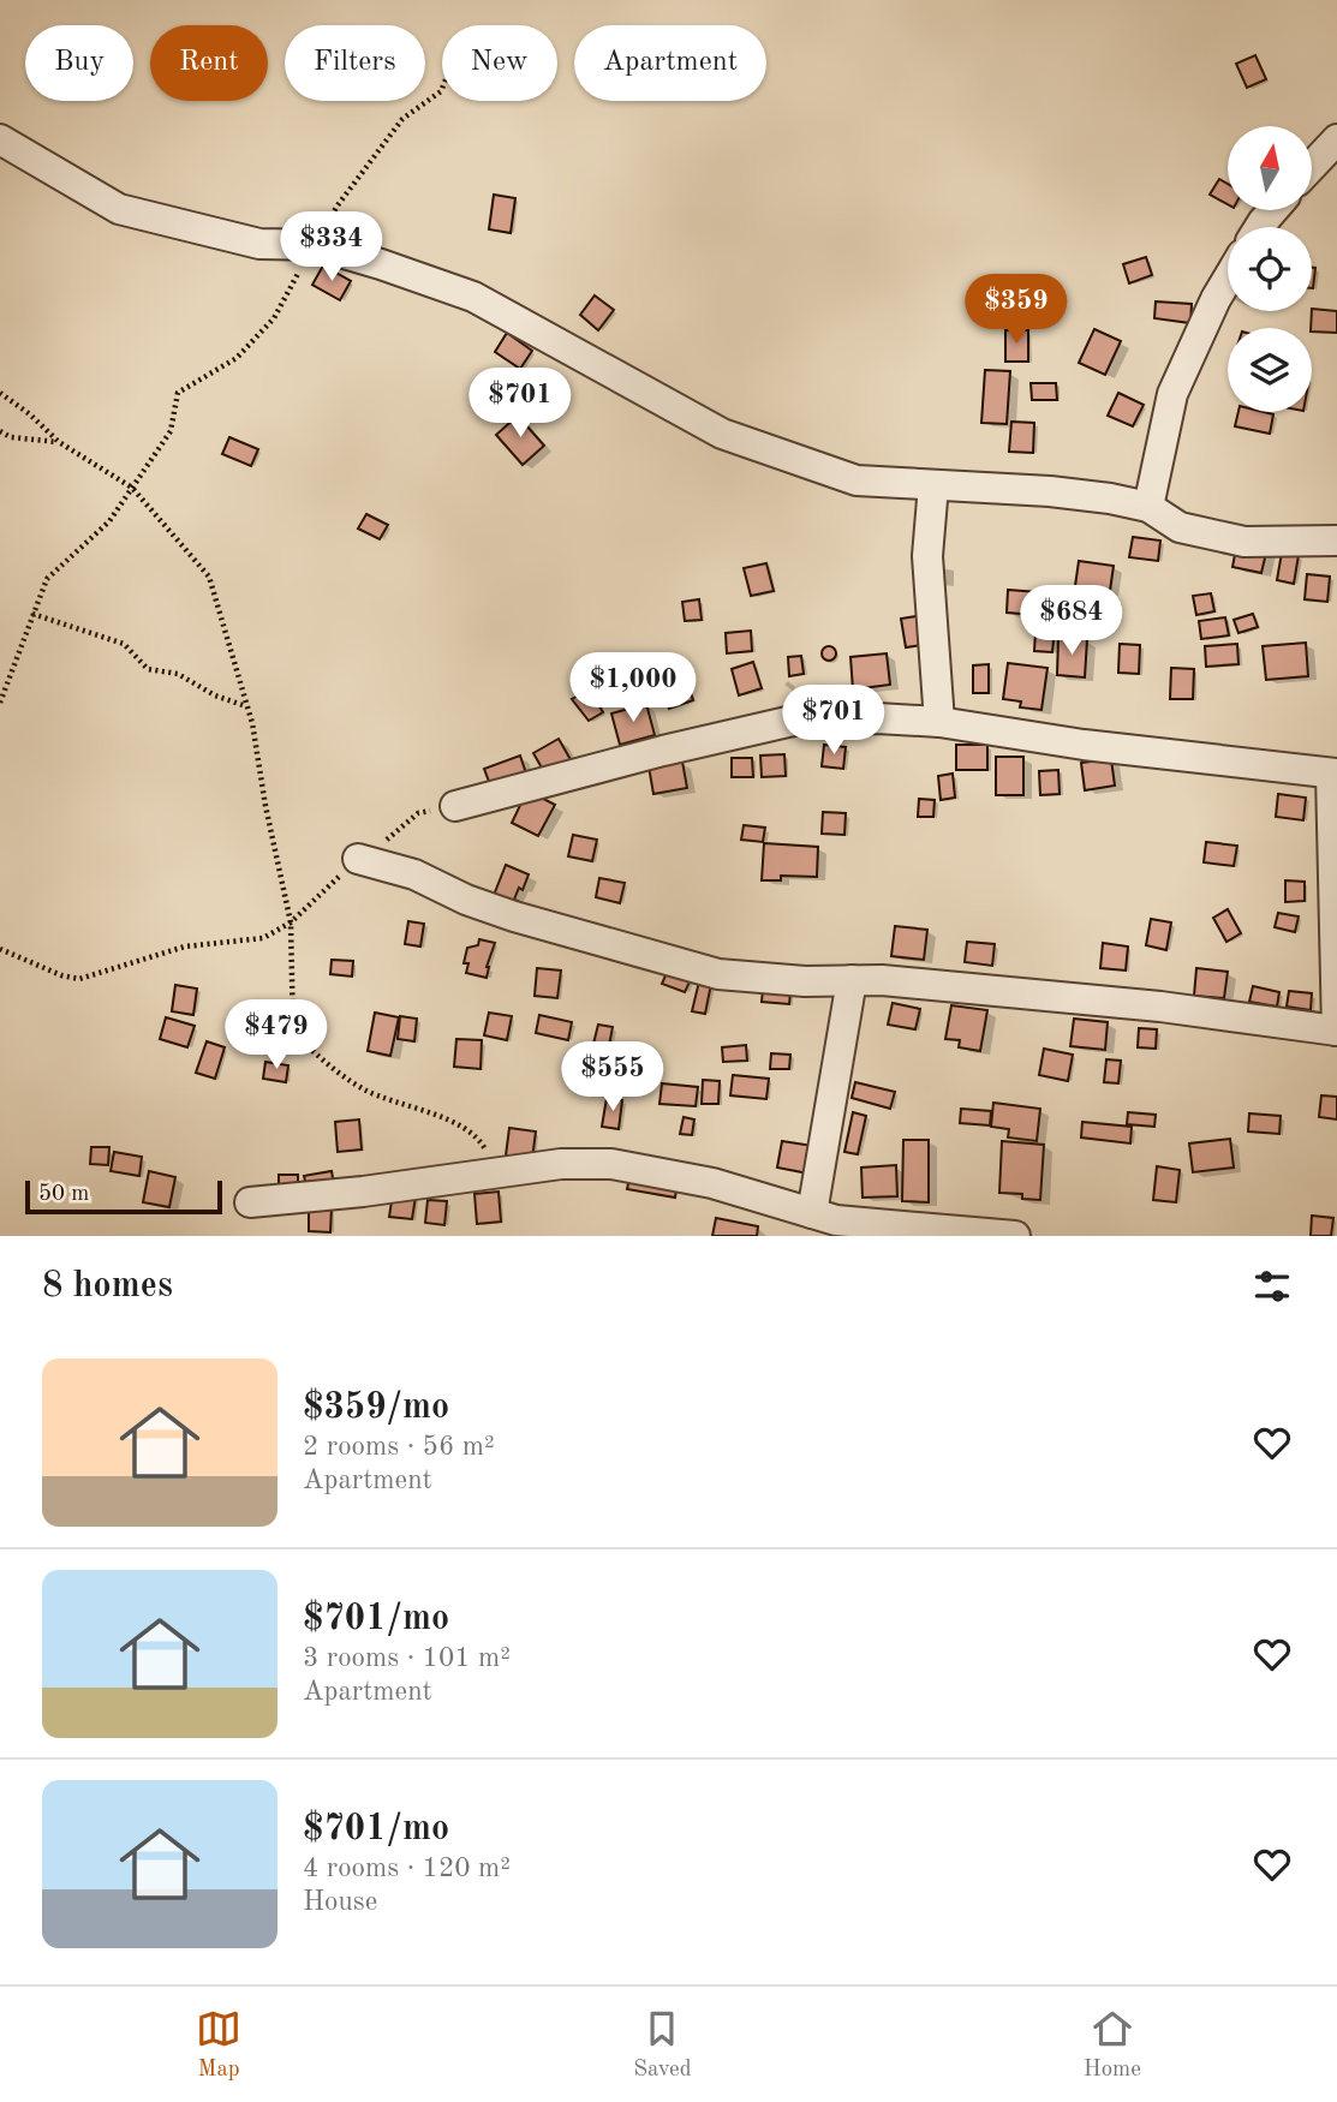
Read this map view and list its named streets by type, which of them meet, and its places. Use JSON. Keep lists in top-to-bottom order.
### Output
{
  "scale_bar": "50 m",
  "north": "top",
  "page": {
    "chip": [
      "Buy",
      "Rent",
      "Filters",
      "New",
      "Apartment"
    ],
    "price": [
      "$334",
      "$359",
      "$701",
      "$684",
      "$1,000",
      "$701",
      "$479",
      "$555"
    ],
    "scale": "50 m",
    "heading": "8 homes",
    "list": [
      {
        "name": "$359/mo",
        "note": "2 rooms · 56 m² · Apartment"
      },
      {
        "name": "$701/mo",
        "note": "3 rooms · 101 m² · Apartment"
      },
      {
        "name": "$701/mo",
        "note": "4 rooms · 120 m² · House"
      }
    ],
    "tabs": ["Map", "Saved", "Home"]
  }
}
